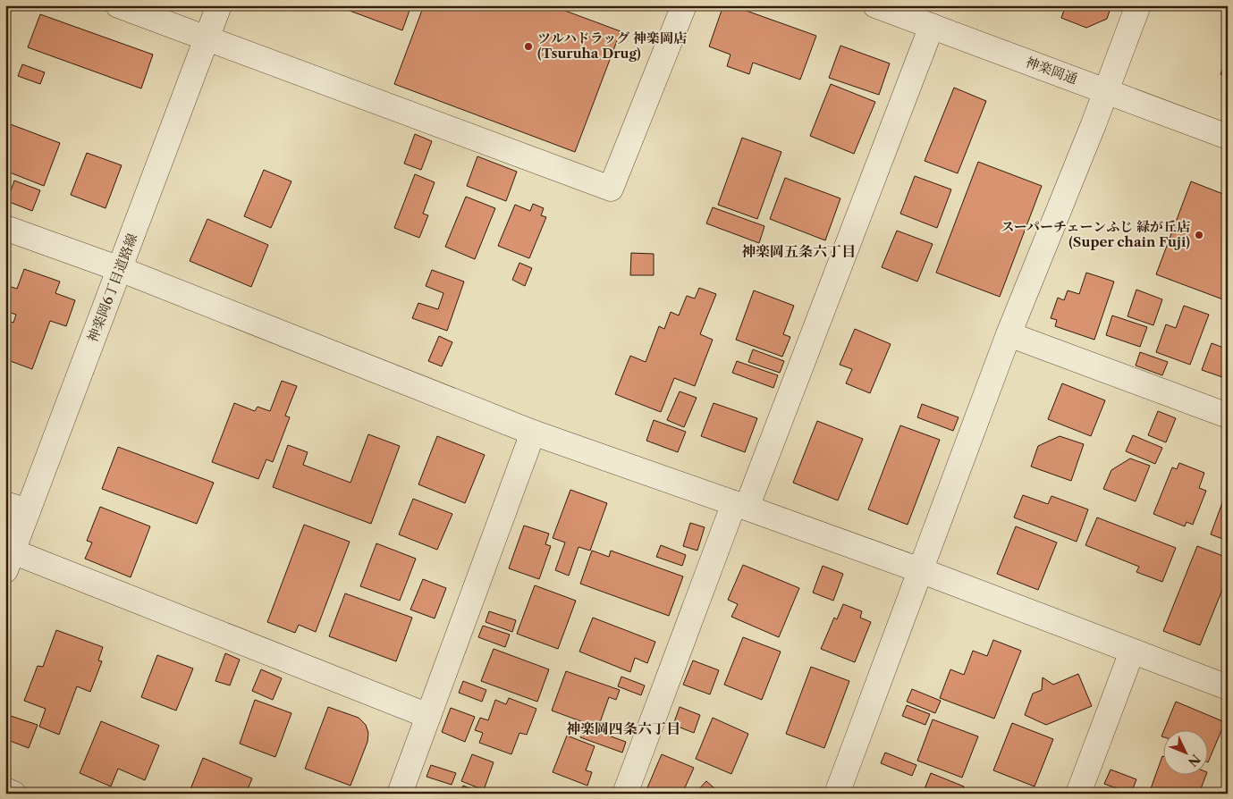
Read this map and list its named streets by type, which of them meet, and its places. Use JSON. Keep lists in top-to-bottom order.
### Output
{
  "streets": {
    "street": ["神楽岡通", "神楽岡6丁目道路線"]
  },
  "districts": ["神楽岡五条六丁目", "神楽岡四条六丁目"],
  "places": ["ツルハドラッグ 神楽岡店 (Tsuruha Drug)", "スーパーチェーンふじ 緑が丘店 (Super chain Fuji)"],
  "north": "bottom right"
}
